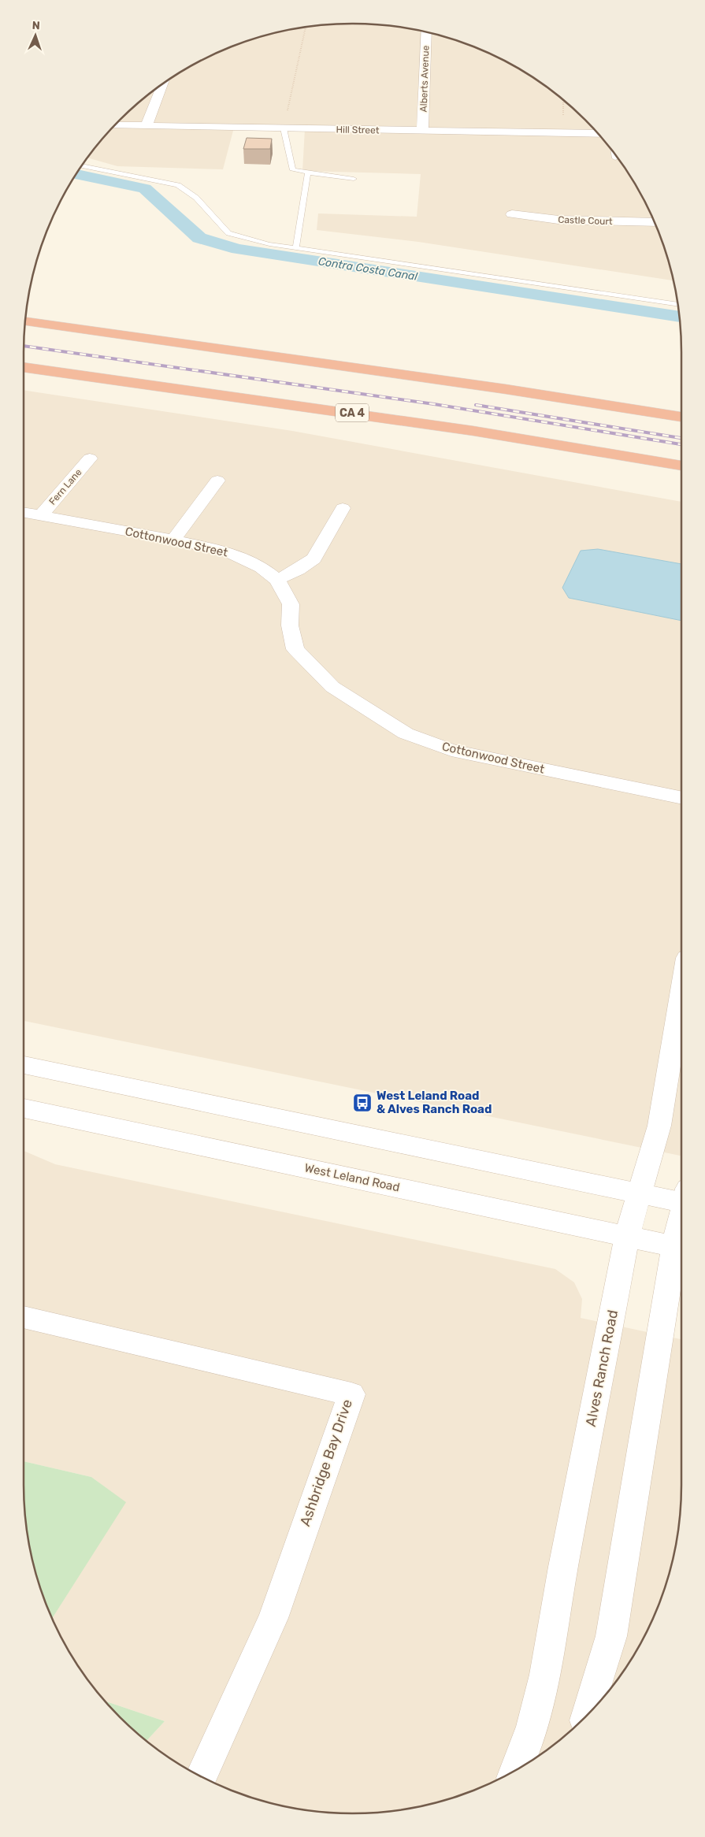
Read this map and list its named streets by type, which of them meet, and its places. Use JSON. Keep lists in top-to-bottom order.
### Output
{
  "streets": {
    "highway": ["CA 4"],
    "street": [
      "Alberts Avenue",
      "Hill Street",
      "Castle Court",
      "Fern Lane",
      "Cottonwood Street",
      "West Leland Road",
      "Alves Ranch Road",
      "Ashbridge Bay Drive"
    ]
  },
  "crossings": [
    ["Alberts Avenue", "Hill Street"],
    ["Fern Lane", "Cottonwood Street"],
    ["West Leland Road", "Alves Ranch Road"]
  ],
  "water": ["Contra Costa Canal"],
  "places": {
    "bus stop": ["West Leland Road & Alves Ranch Road"]
  },
  "north": "top"
}
